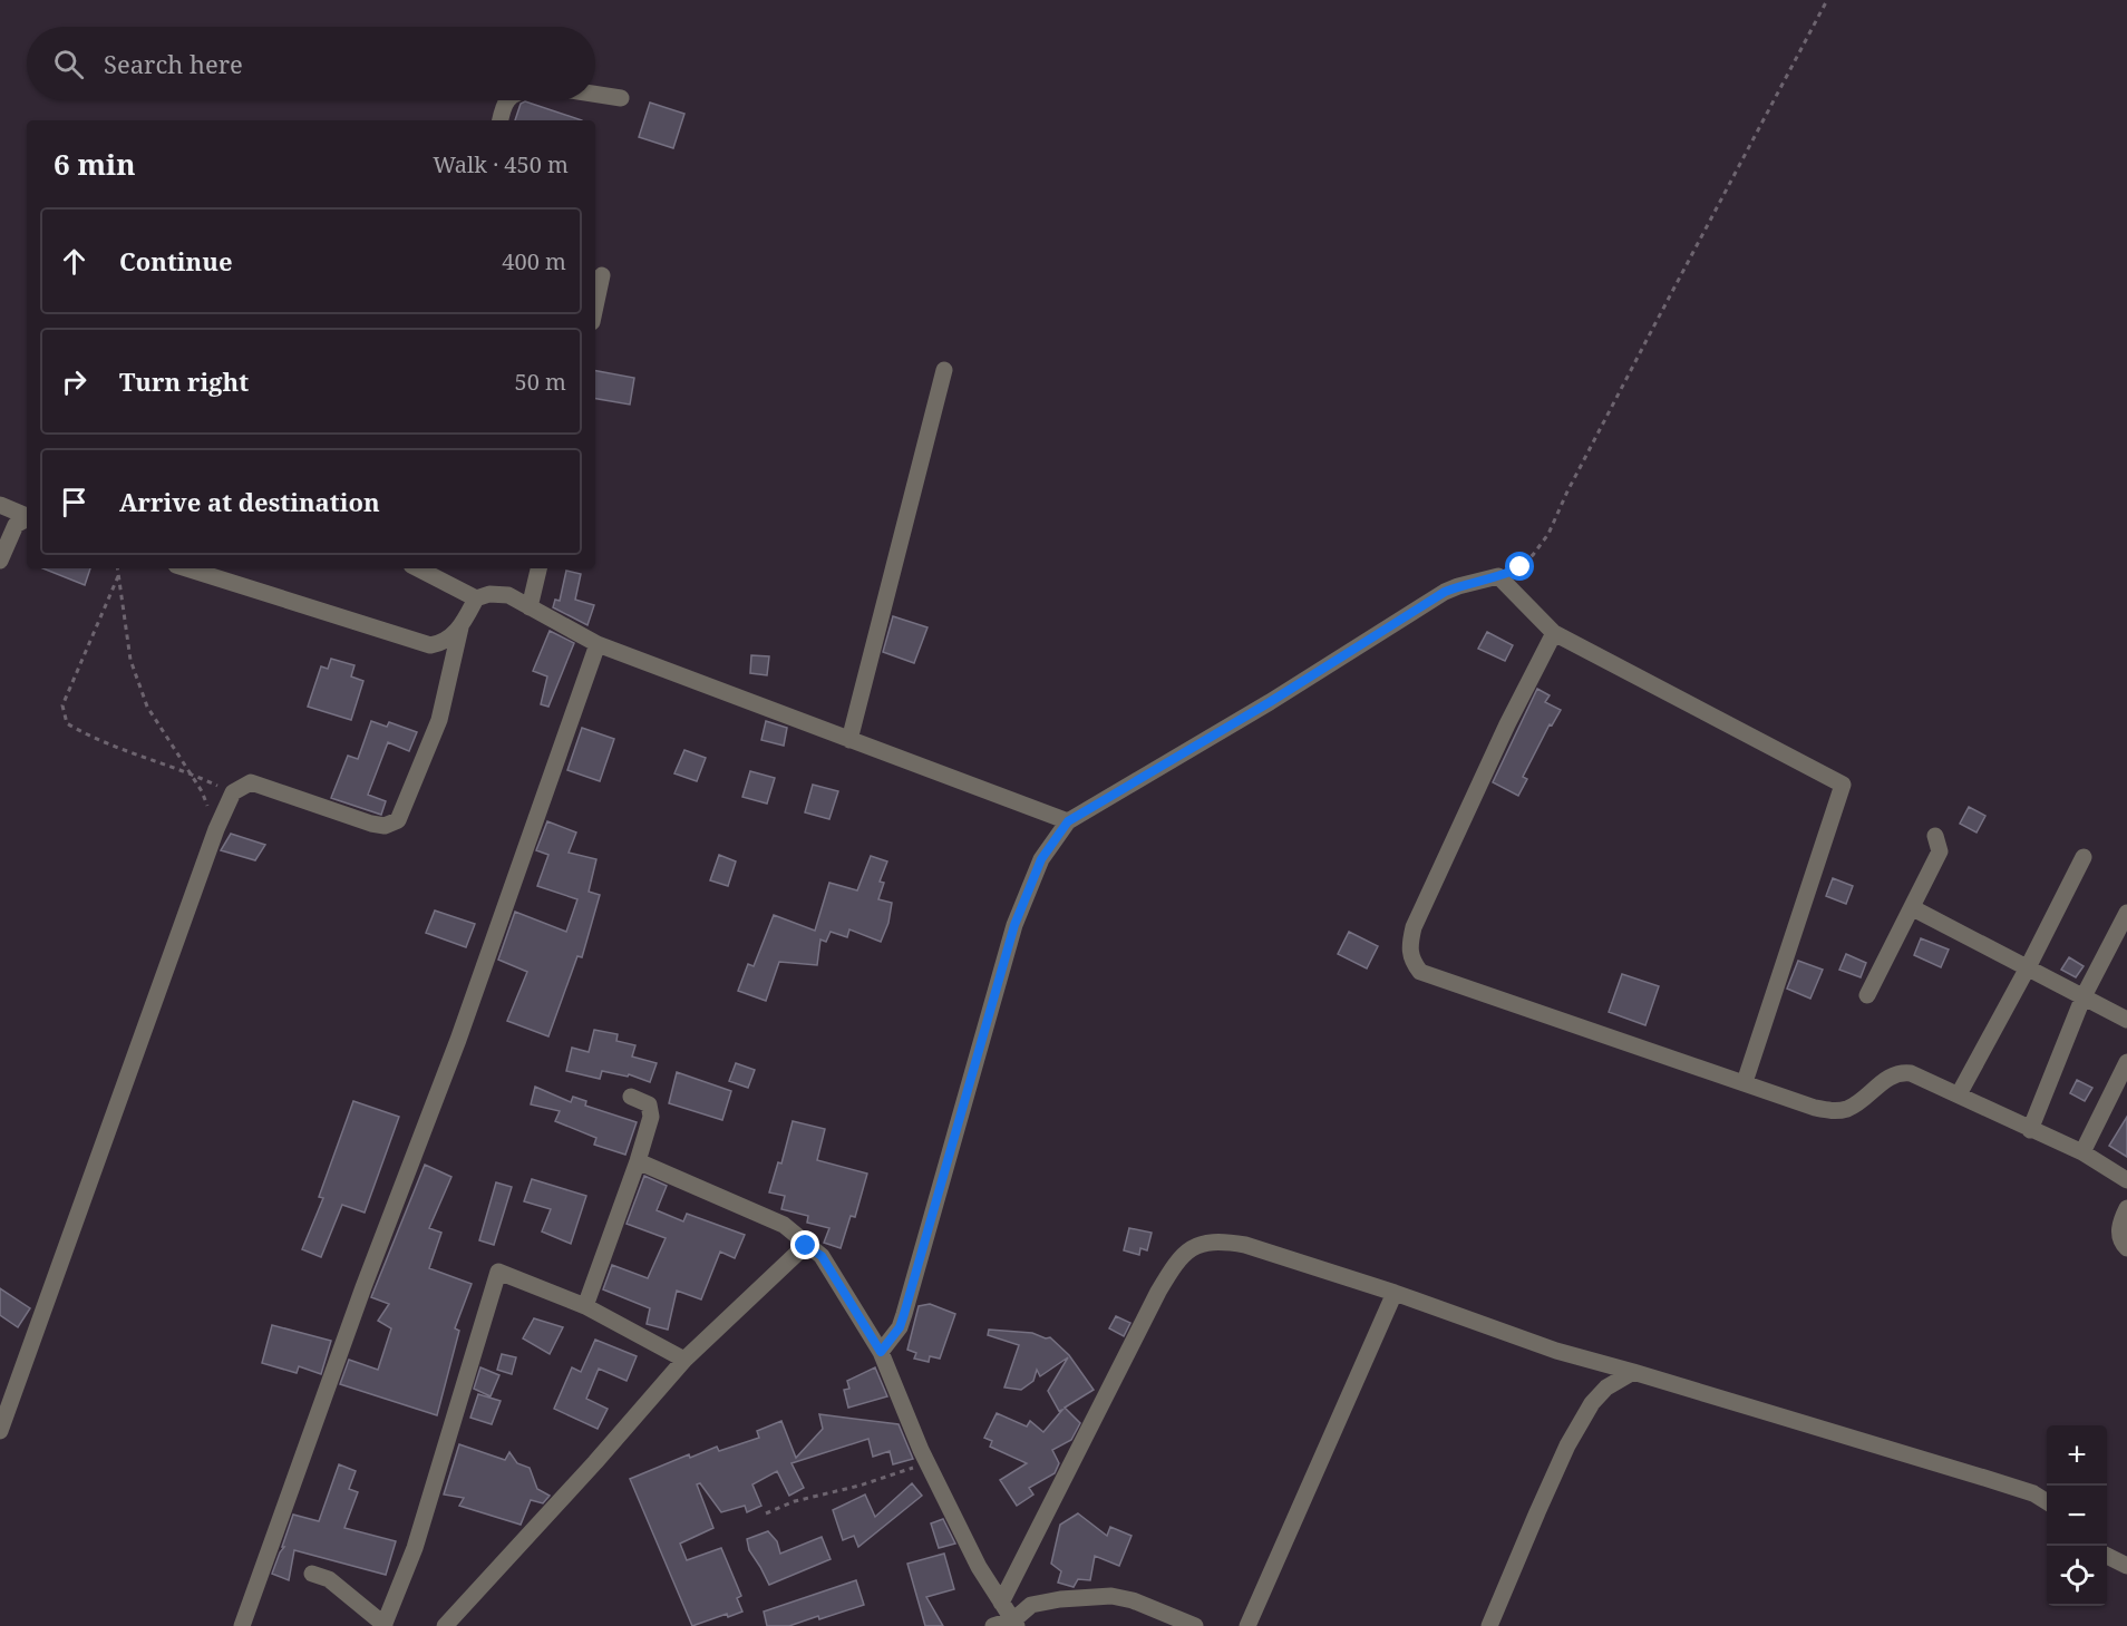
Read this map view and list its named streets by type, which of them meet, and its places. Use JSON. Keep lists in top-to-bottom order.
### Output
{
  "page": {
    "search": "Search here",
    "heading": ["6 min", "Walk · 450 m"],
    "list": [
      ["Continue", "400 m"],
      ["Turn right", "50 m"],
      "Arrive at destination"
    ],
    "map_buttons": ["+", "−"]
  }
}
